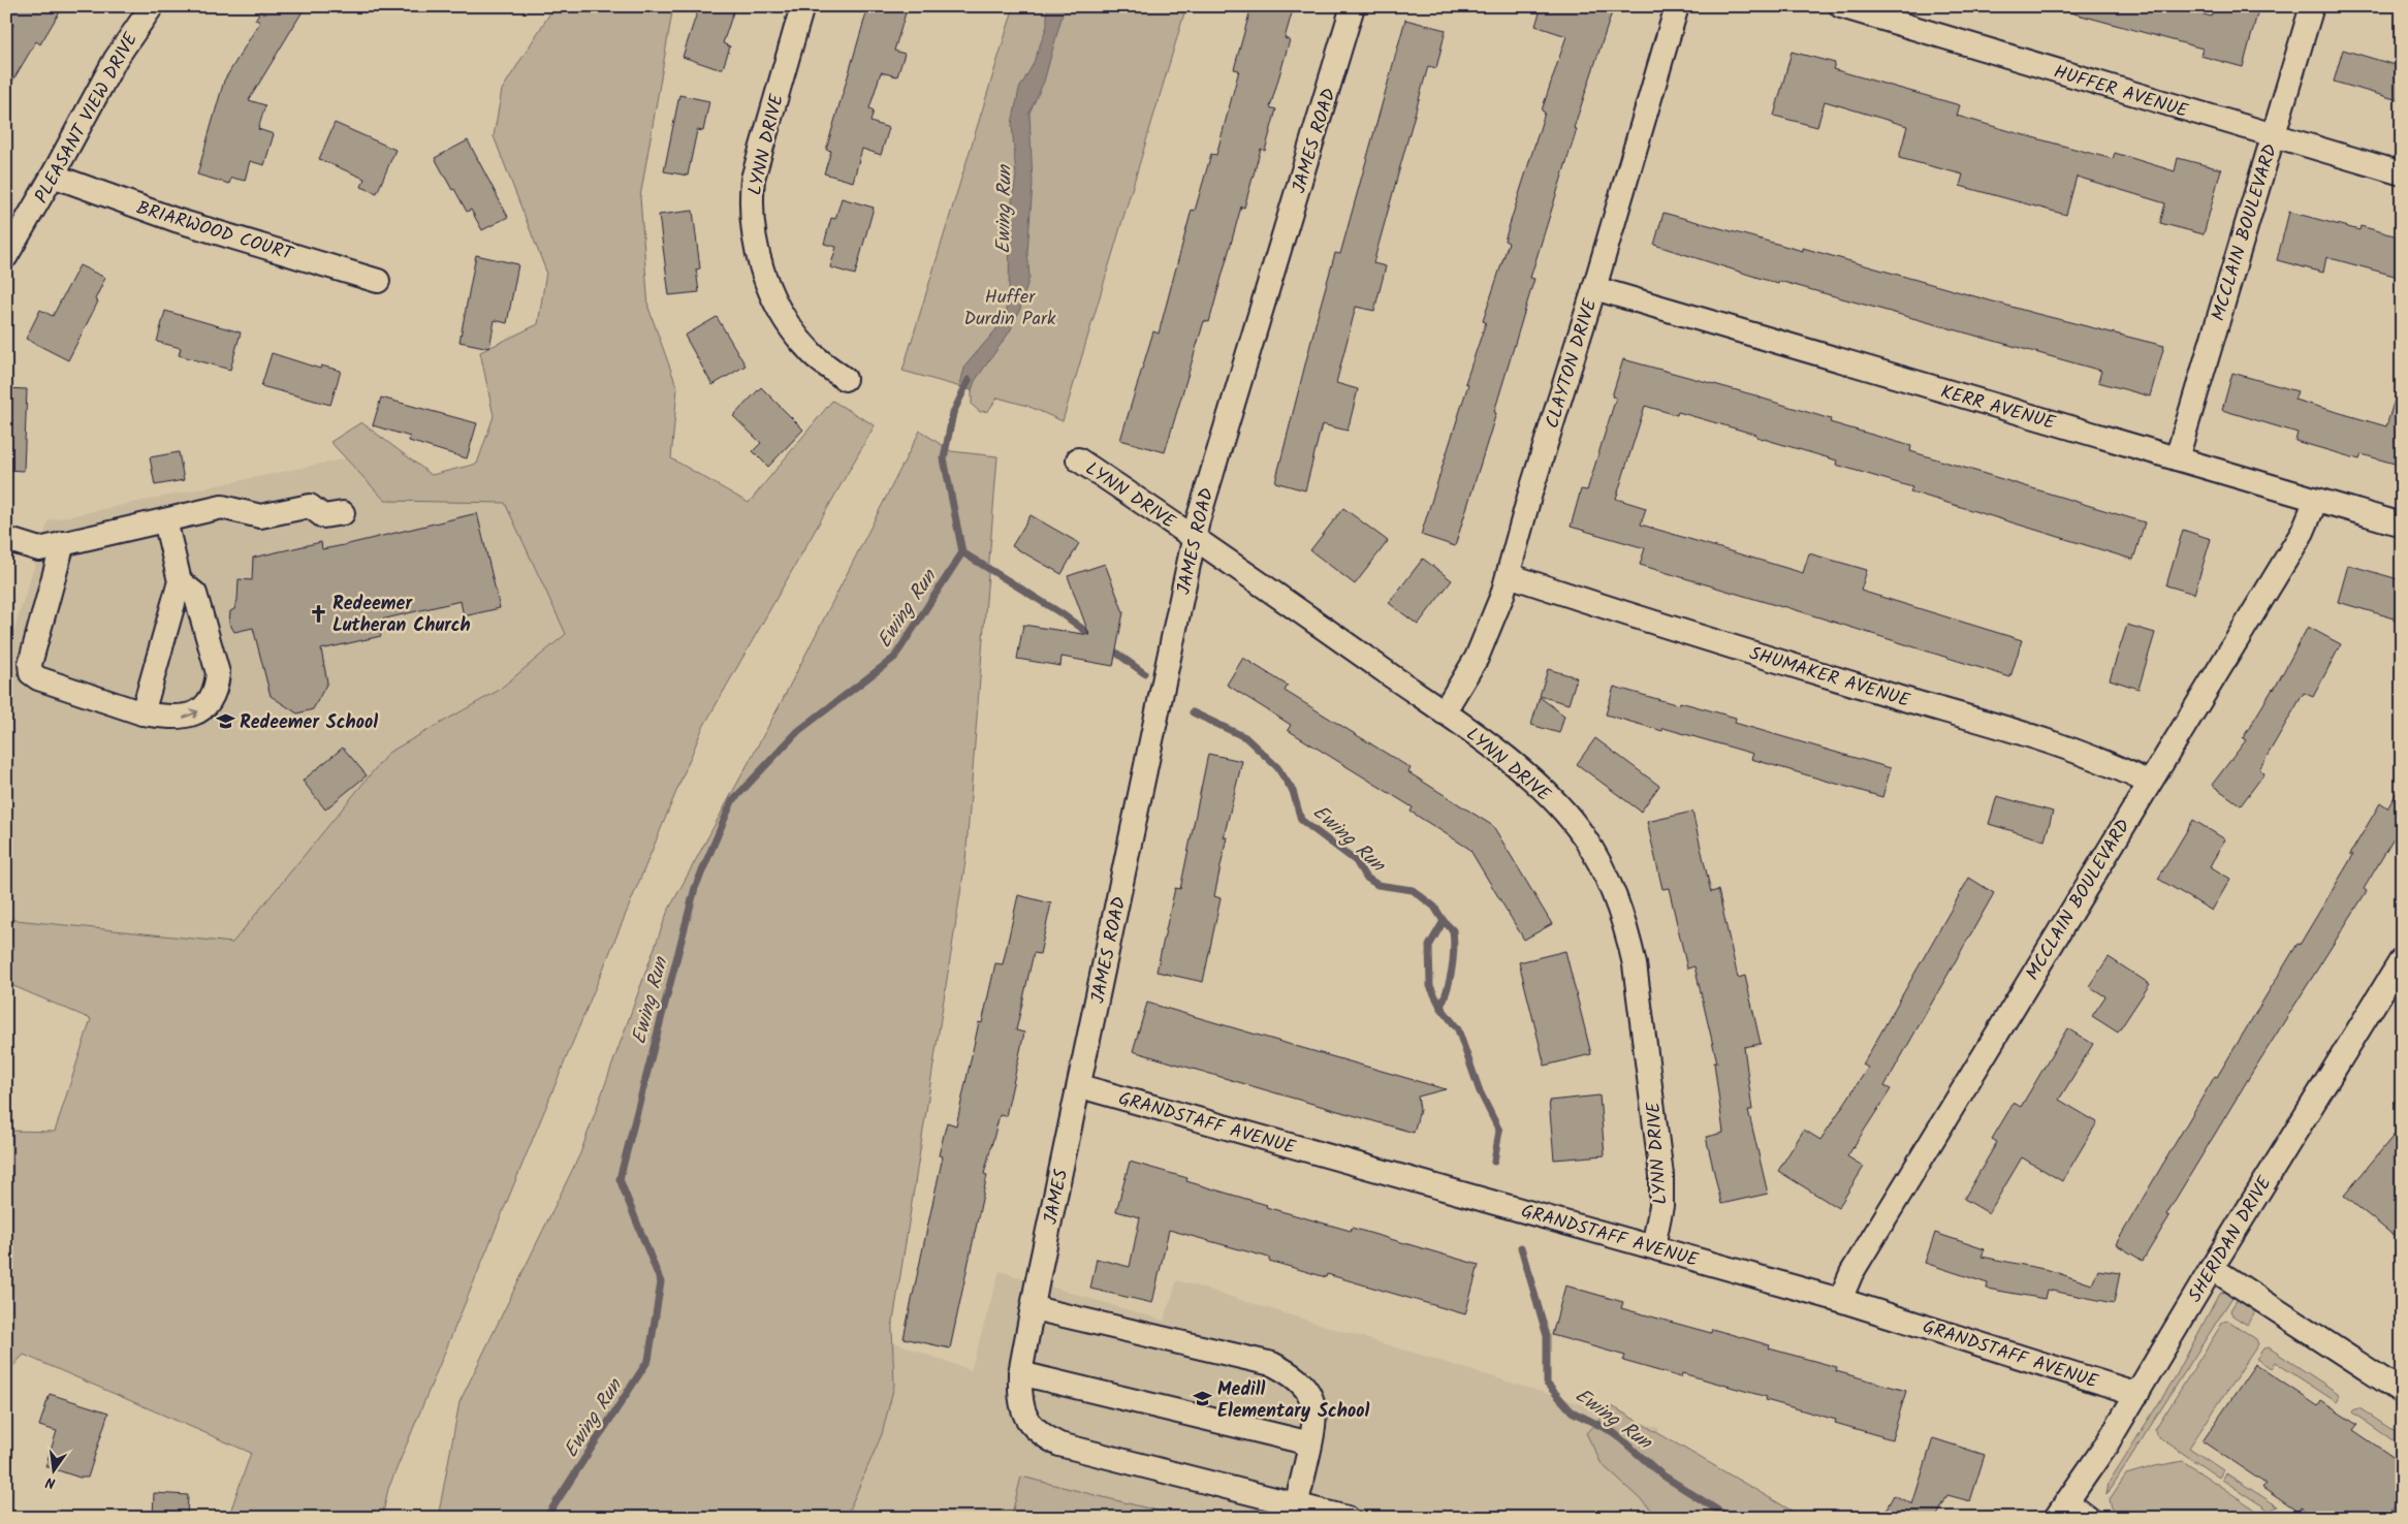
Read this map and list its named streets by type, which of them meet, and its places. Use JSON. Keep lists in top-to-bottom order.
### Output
{
  "streets": {
    "street": [
      "HUFFER AVENUE",
      "PLEASANT VIEW DRIVE",
      "JAMES ROAD",
      "LYNN DRIVE",
      "BRIARWOOD COURT",
      "MCCLAIN BOULEVARD",
      "CLAYTON DRIVE",
      "KERR AVENUE",
      "SHUMAKER AVENUE",
      "GRANDSTAFF AVENUE",
      "JAMES",
      "SHERIDAN DRIVE"
    ]
  },
  "crossings": [
    ["HUFFER AVENUE", "MCCLAIN BOULEVARD"],
    ["PLEASANT VIEW DRIVE", "BRIARWOOD COURT"],
    ["JAMES ROAD", "LYNN DRIVE"],
    ["JAMES ROAD", "GRANDSTAFF AVENUE"],
    ["JAMES ROAD", "JAMES"],
    ["LYNN DRIVE", "CLAYTON DRIVE"],
    ["LYNN DRIVE", "GRANDSTAFF AVENUE"],
    ["MCCLAIN BOULEVARD", "KERR AVENUE"],
    ["MCCLAIN BOULEVARD", "SHUMAKER AVENUE"],
    ["MCCLAIN BOULEVARD", "GRANDSTAFF AVENUE"],
    ["CLAYTON DRIVE", "KERR AVENUE"],
    ["CLAYTON DRIVE", "SHUMAKER AVENUE"],
    ["GRANDSTAFF AVENUE", "JAMES"],
    ["GRANDSTAFF AVENUE", "SHERIDAN DRIVE"]
  ],
  "water": ["Ewing Run"],
  "parks": ["Huffer Durdin Park"],
  "places": {
    "church": ["Redeemer Lutheran Church"],
    "school or university": ["Redeemer School", "Medill Elementary School"]
  },
  "north": "bottom"
}
